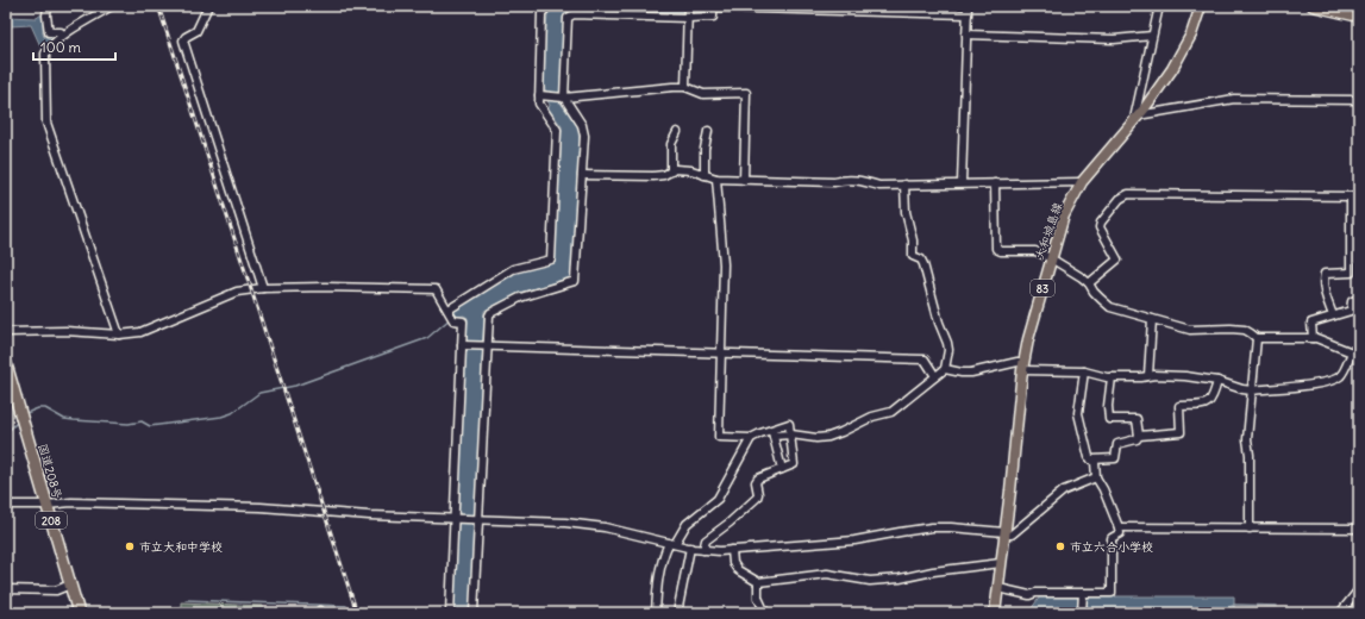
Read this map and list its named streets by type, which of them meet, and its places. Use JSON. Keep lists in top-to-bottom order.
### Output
{
  "streets": {
    "highway": ["国道208号", "208"],
    "main road": ["大和城島線", "83"]
  },
  "places": ["市立大和中学校", "市立六合小学校"],
  "scale_bar": "100 m"
}
